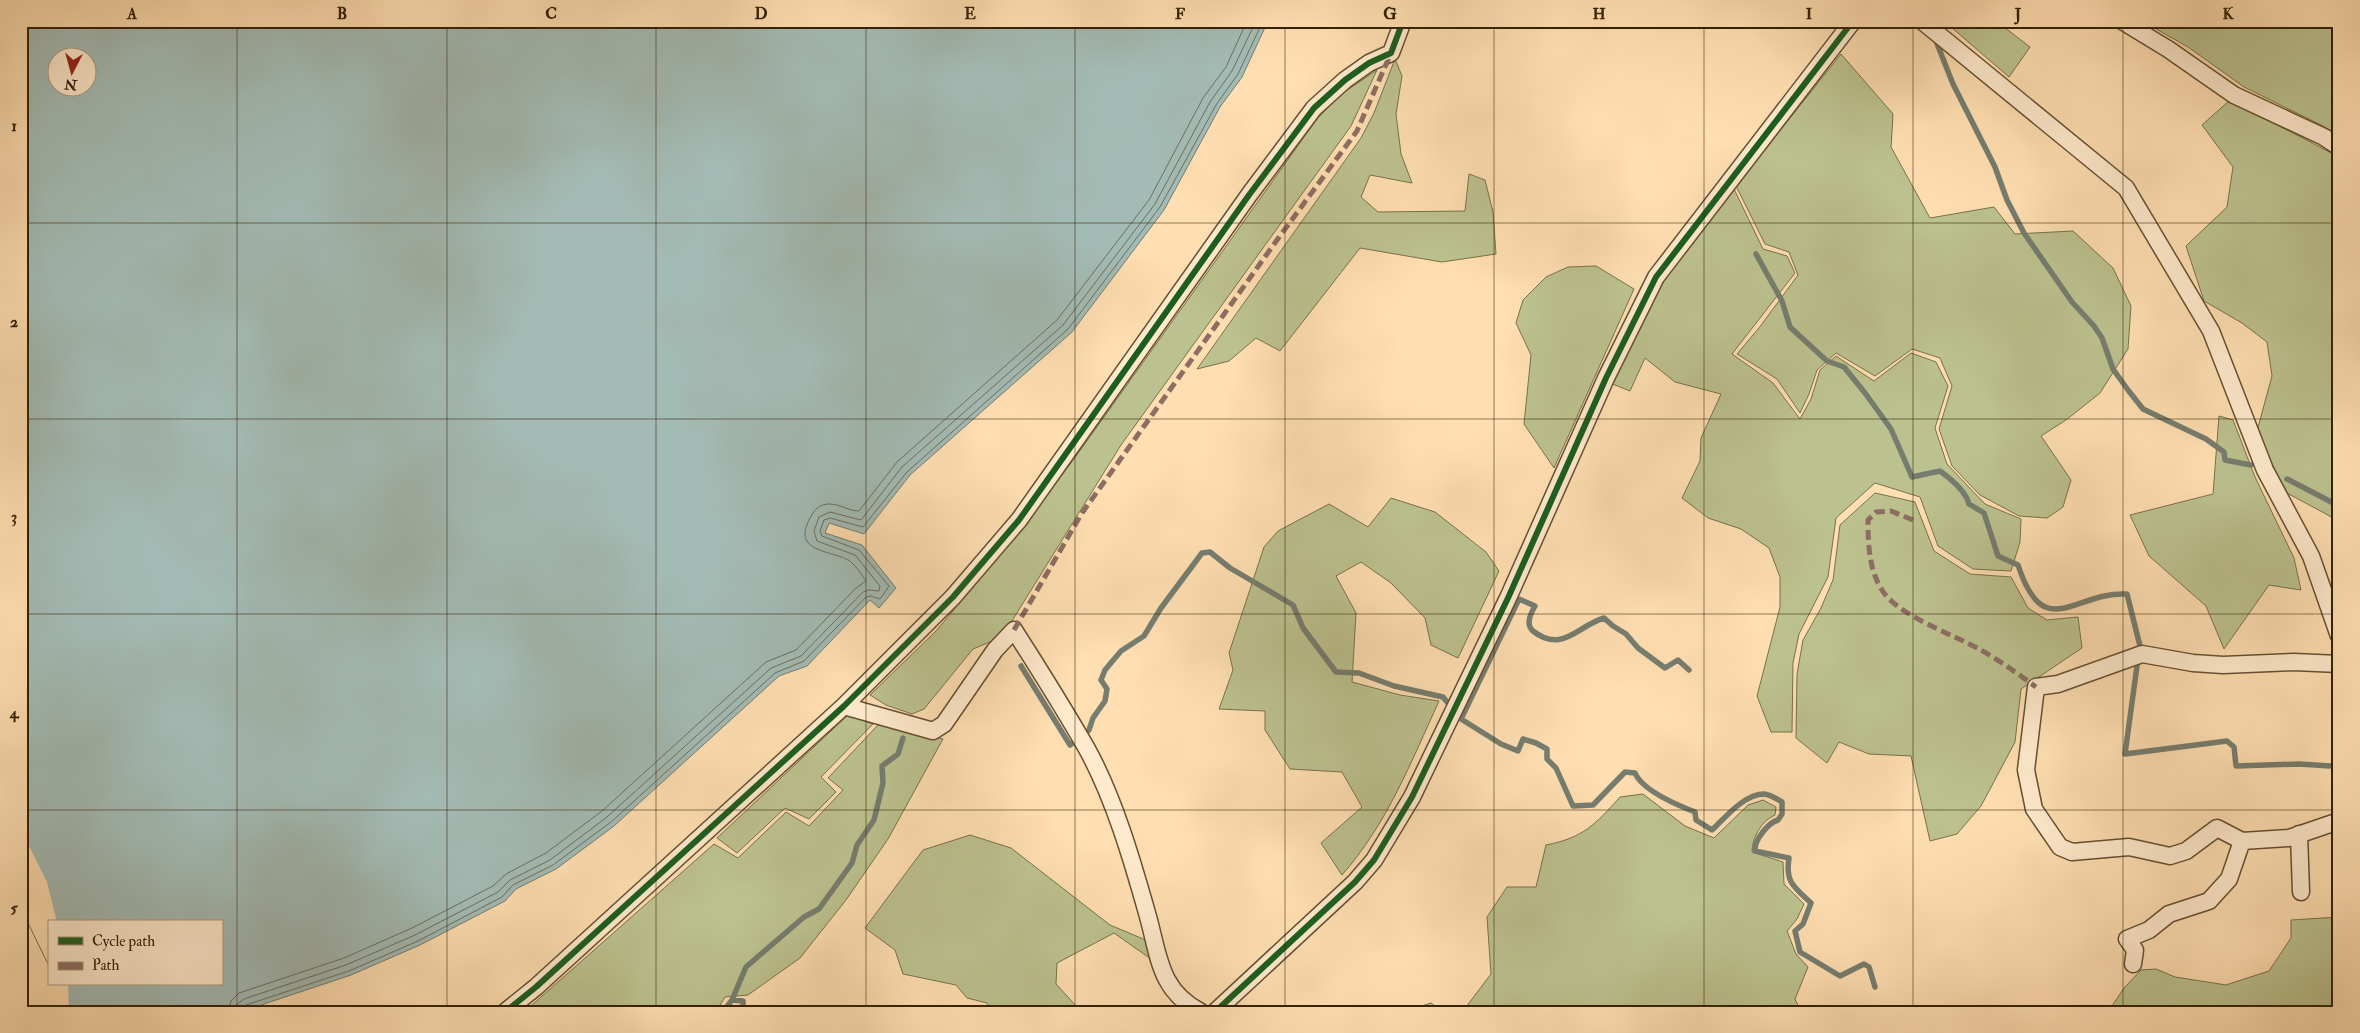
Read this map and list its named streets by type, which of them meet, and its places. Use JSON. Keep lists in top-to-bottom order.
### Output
{
  "legend": ["Cycle path", "Path"],
  "north": "bottom",
  "grid": {
    "columns": [
      "A",
      "B",
      "C",
      "D",
      "E",
      "F",
      "G",
      "H",
      "I",
      "J",
      "K"
    ],
    "rows": [
      "1",
      "2",
      "3",
      "4",
      "5"
    ]
  }
}
